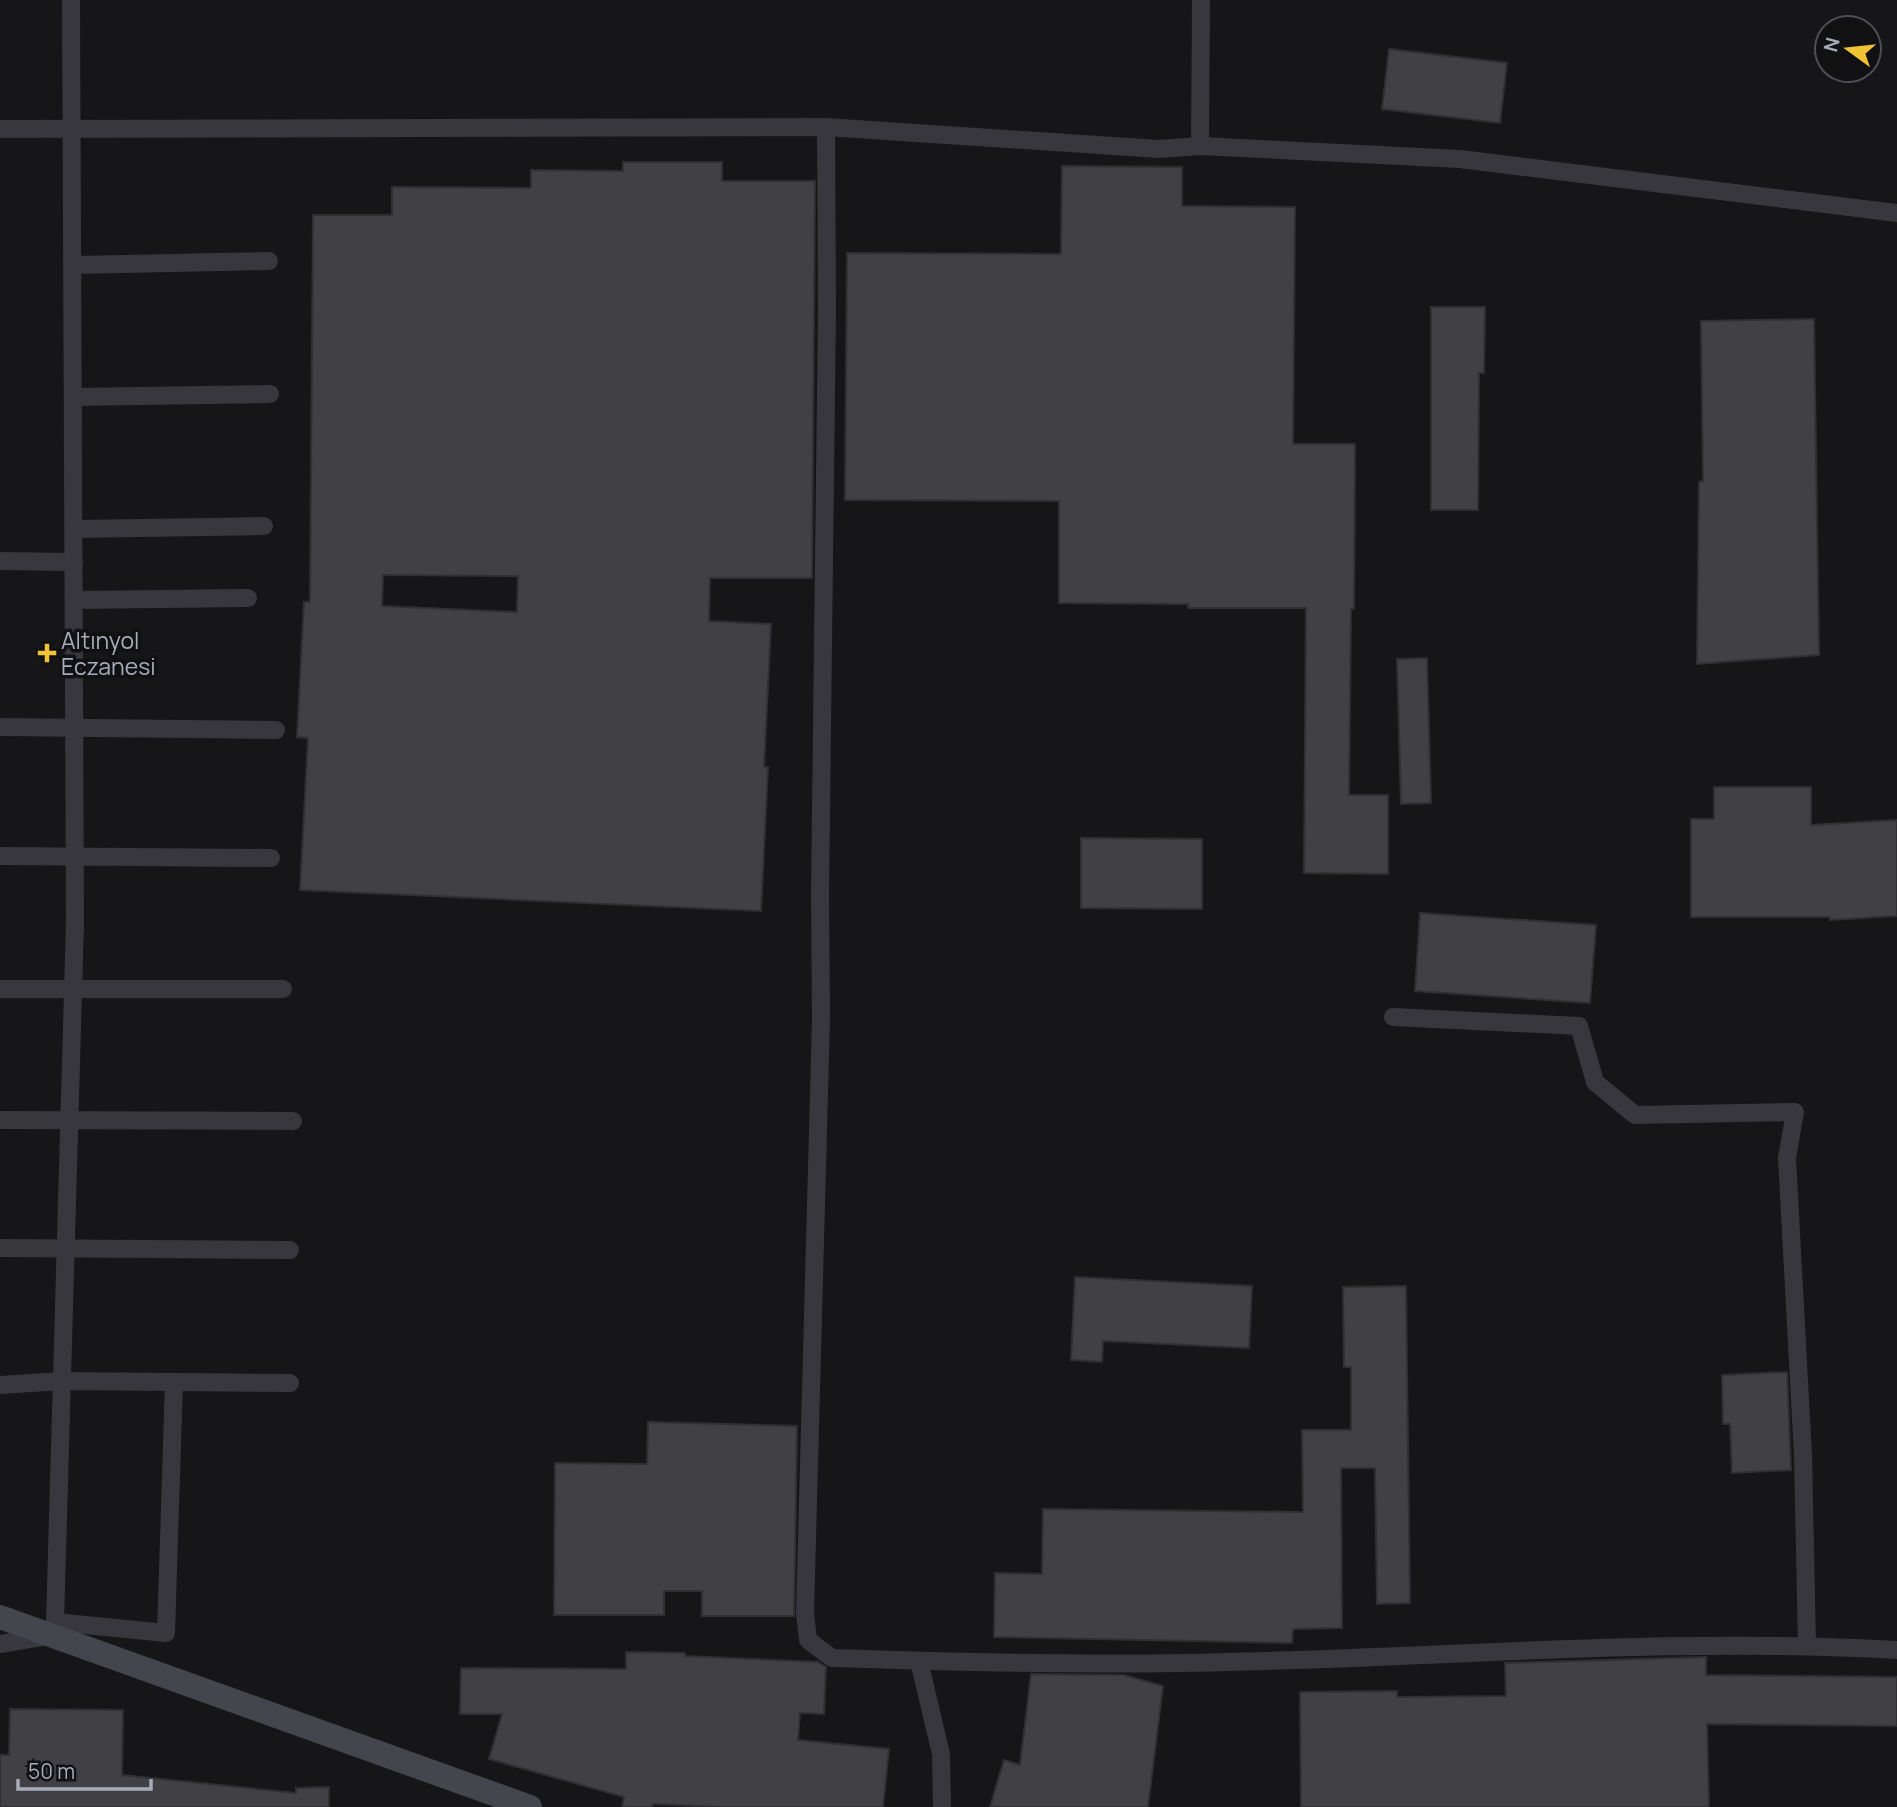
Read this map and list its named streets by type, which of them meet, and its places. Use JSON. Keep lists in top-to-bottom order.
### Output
{
  "places": {
    "health": ["Altınyol Eczanesi"]
  },
  "scale_bar": "50 m",
  "north": "left"
}
